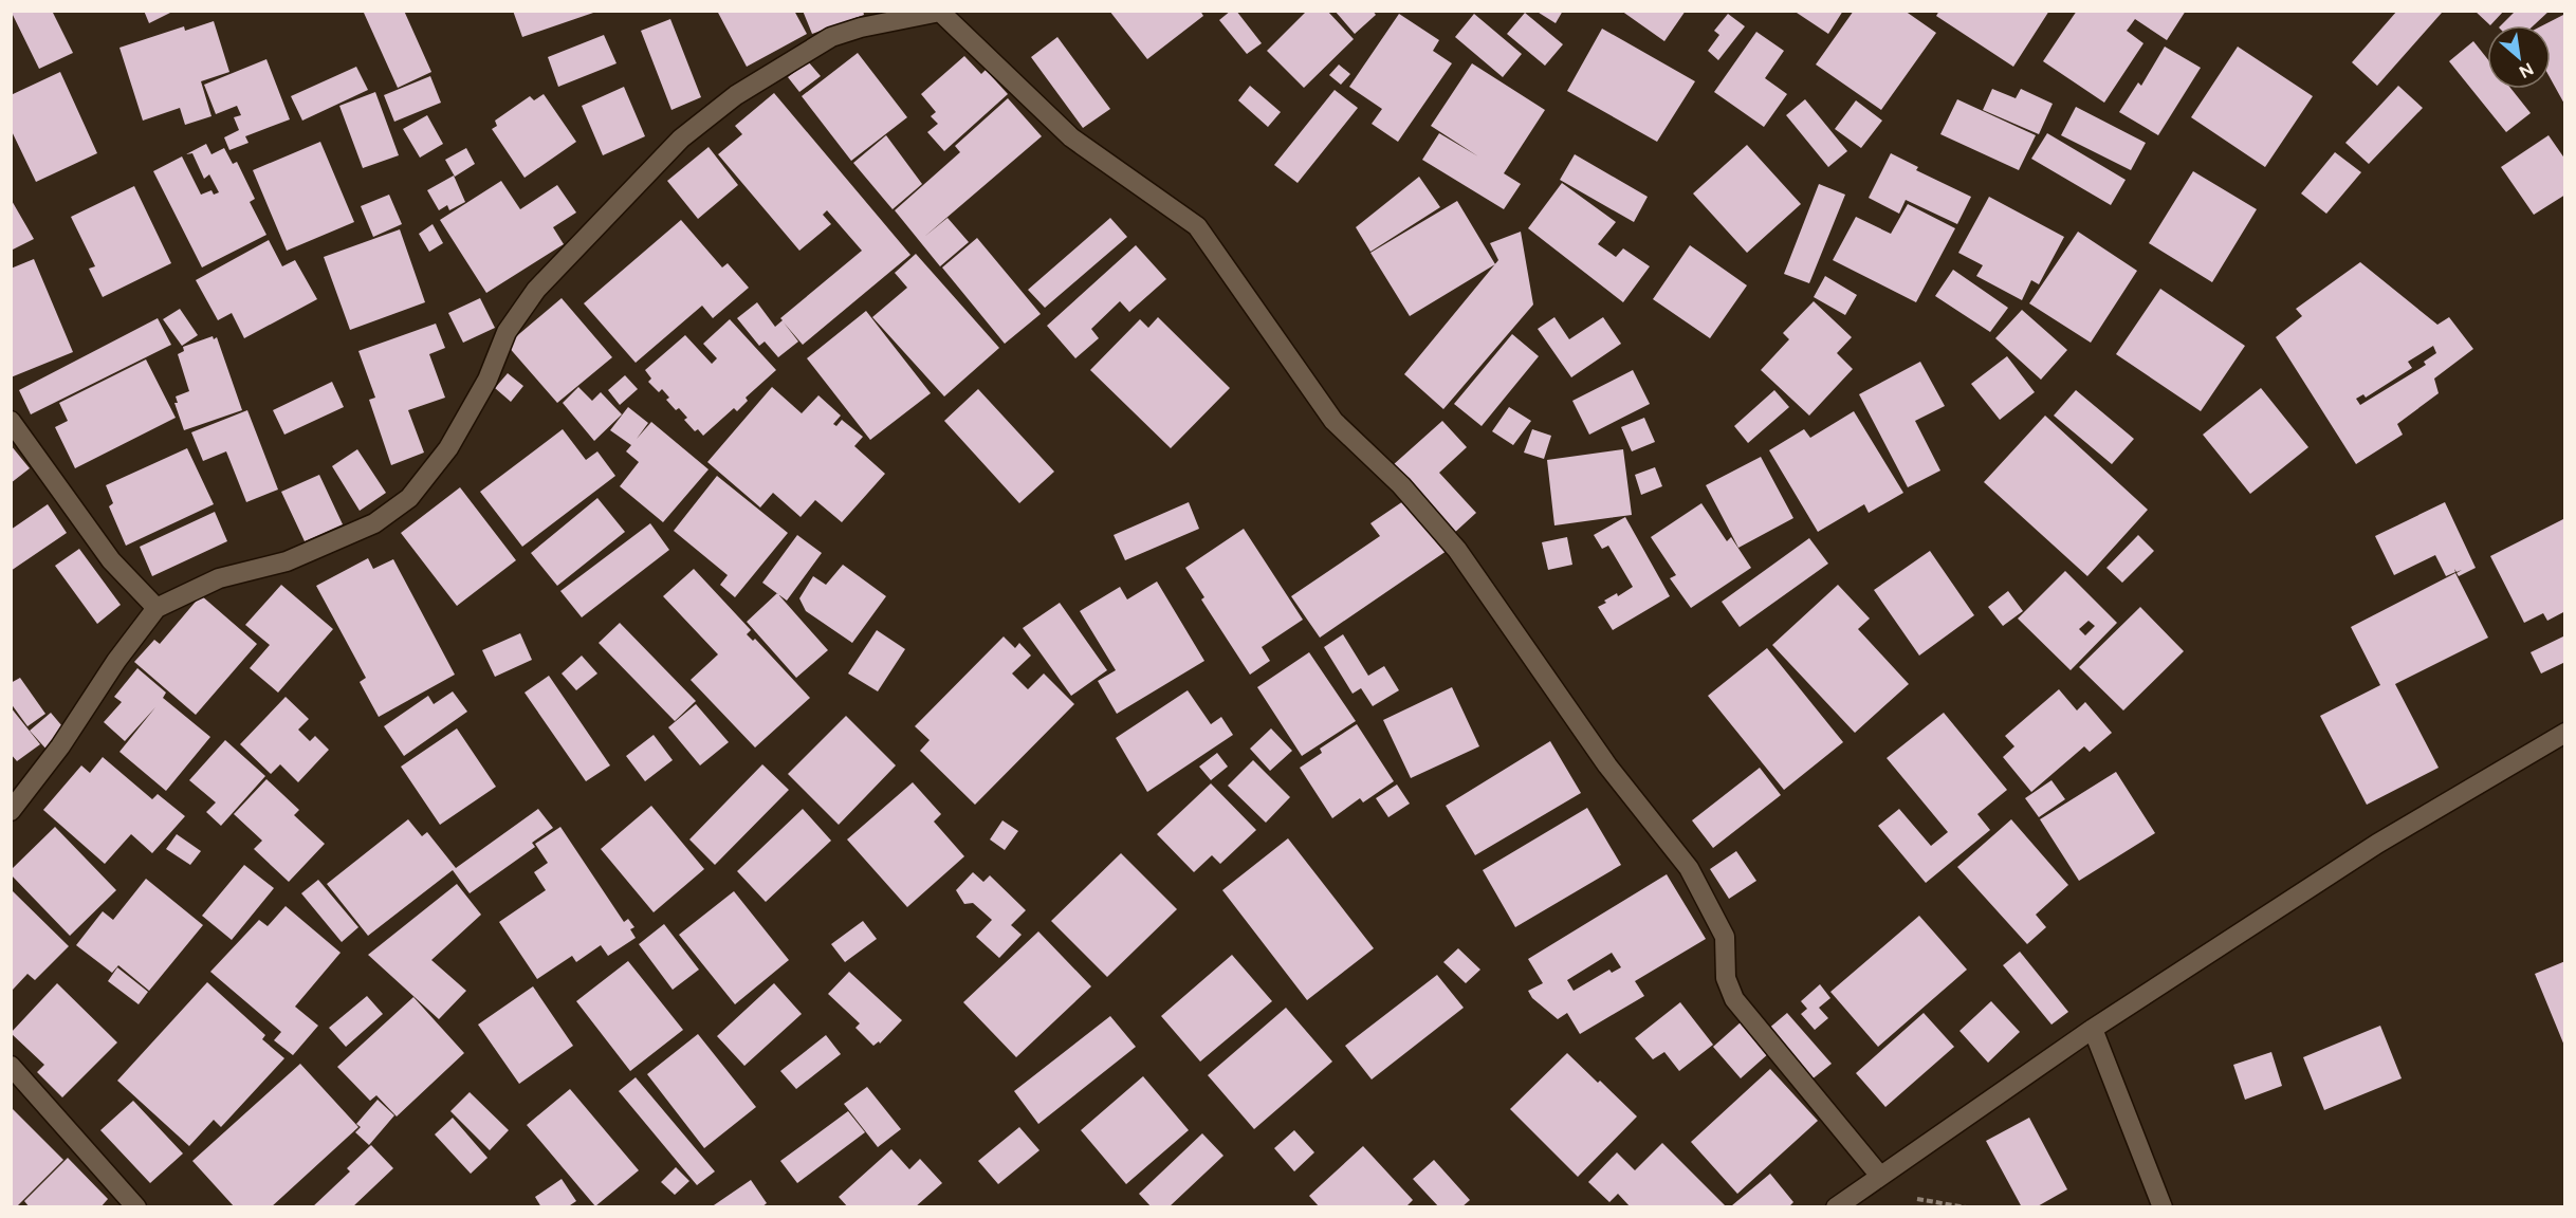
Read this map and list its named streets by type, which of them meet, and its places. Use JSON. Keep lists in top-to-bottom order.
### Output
{
  "north": "bottom right"
}
